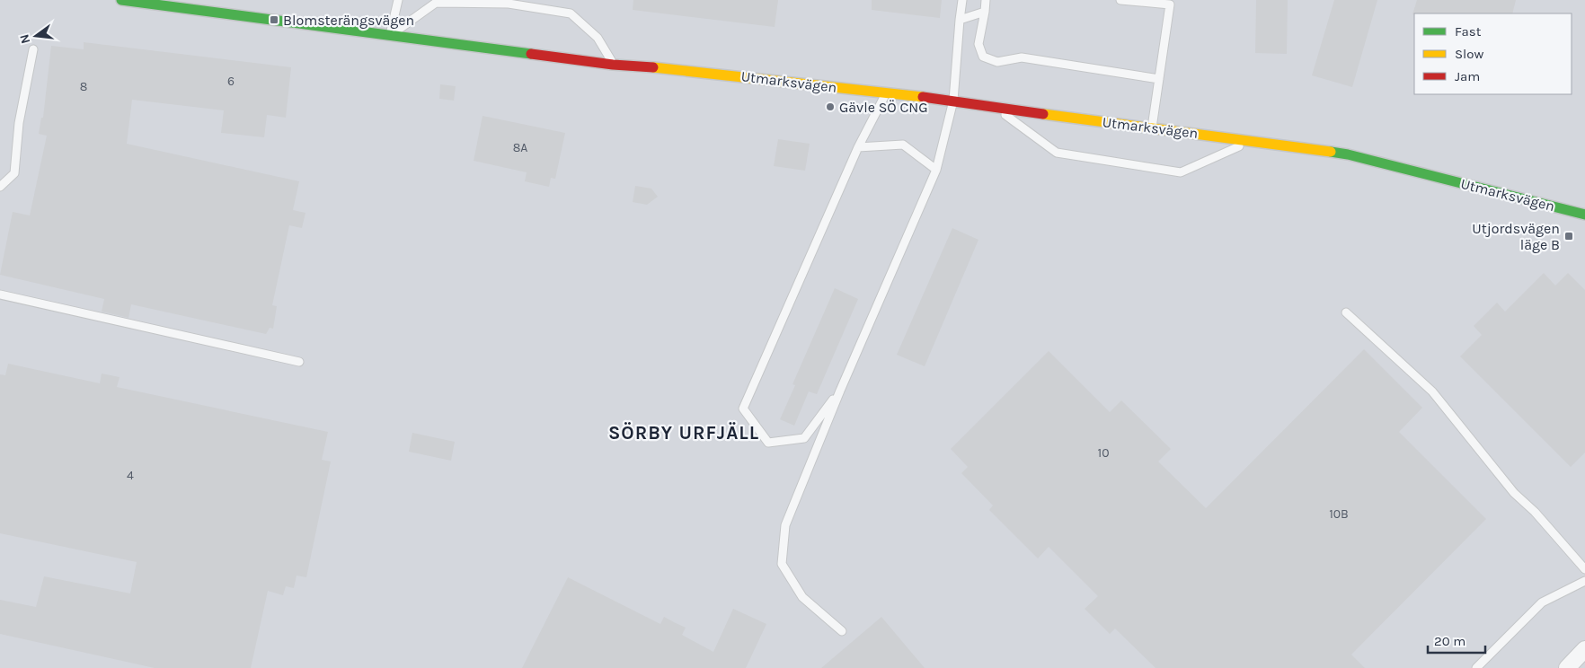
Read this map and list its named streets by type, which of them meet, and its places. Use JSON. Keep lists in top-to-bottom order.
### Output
{
  "streets": {
    "street": ["Utmarksvägen"]
  },
  "districts": ["SÖRBY URFJÄLL"],
  "places": {
    "transit": ["Blomsterängsvägen", "Utjordsvägen läge B"],
    "other": ["Gävle SÖ CNG"]
  },
  "house_numbers": [
    "6",
    "8",
    "8A",
    "10",
    "4",
    "10B"
  ],
  "legend": ["Fast", "Slow", "Jam"],
  "scale_bar": "20 m",
  "north": "left"
}
